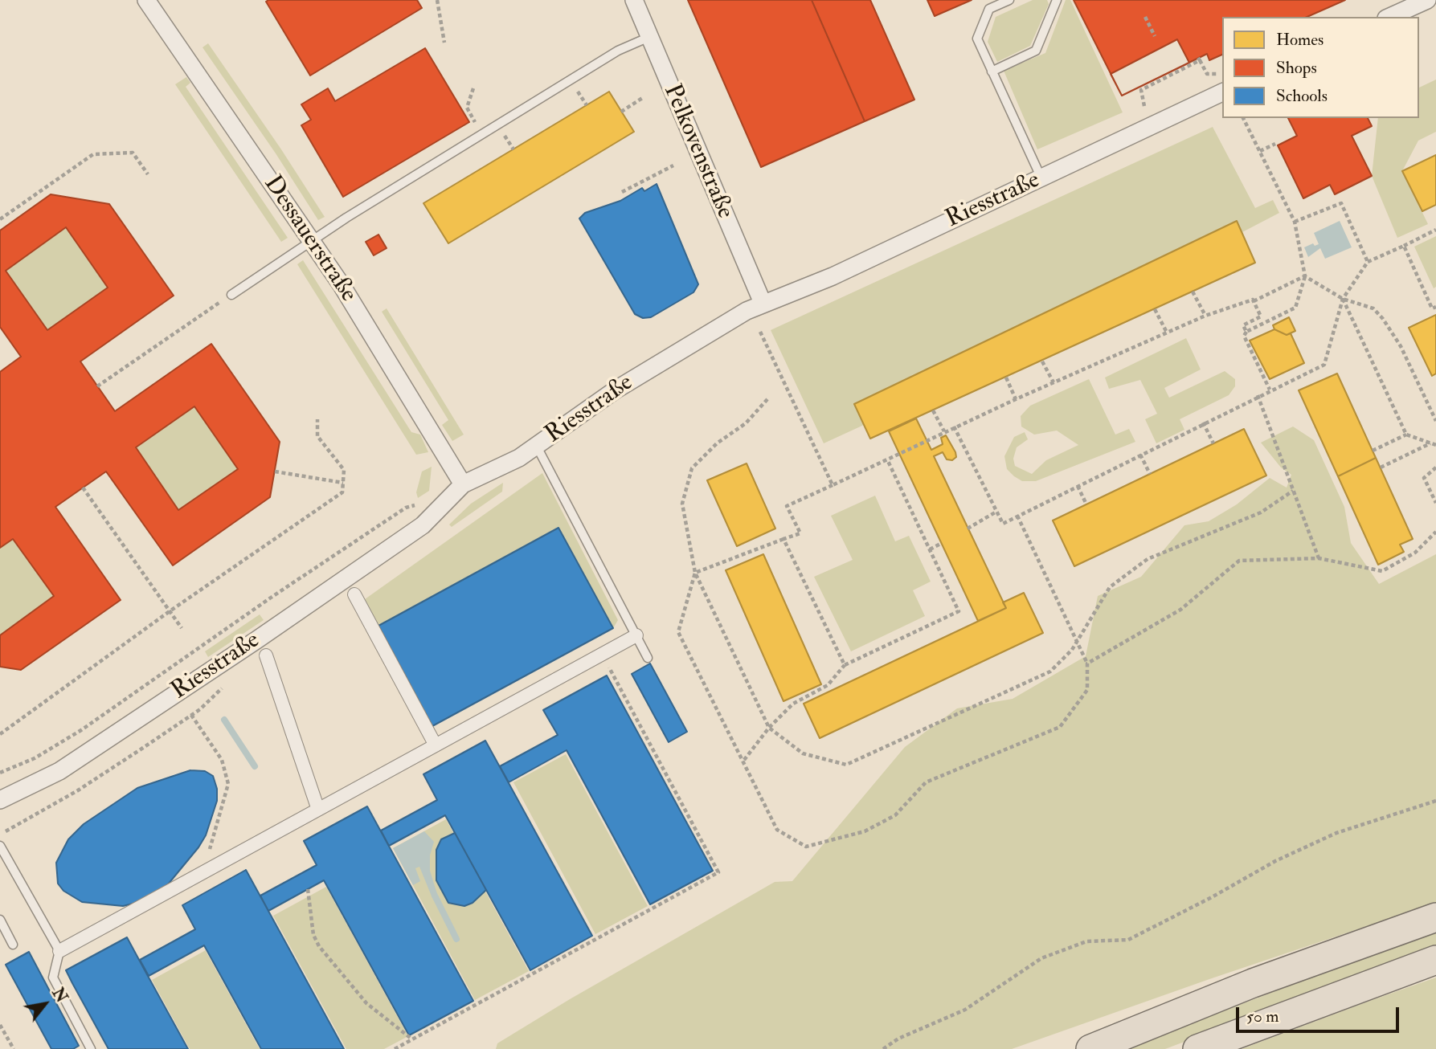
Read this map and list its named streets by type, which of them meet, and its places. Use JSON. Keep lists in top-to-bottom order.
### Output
{
  "streets": {
    "street": ["Pelkovenstraße", "Riesstraße", "Dessauerstraße"]
  },
  "crossings": [
    ["Pelkovenstraße", "Riesstraße"],
    ["Riesstraße", "Dessauerstraße"]
  ],
  "legend": ["Homes", "Shops", "Schools"],
  "scale_bar": "50 m",
  "north": "top right"
}
